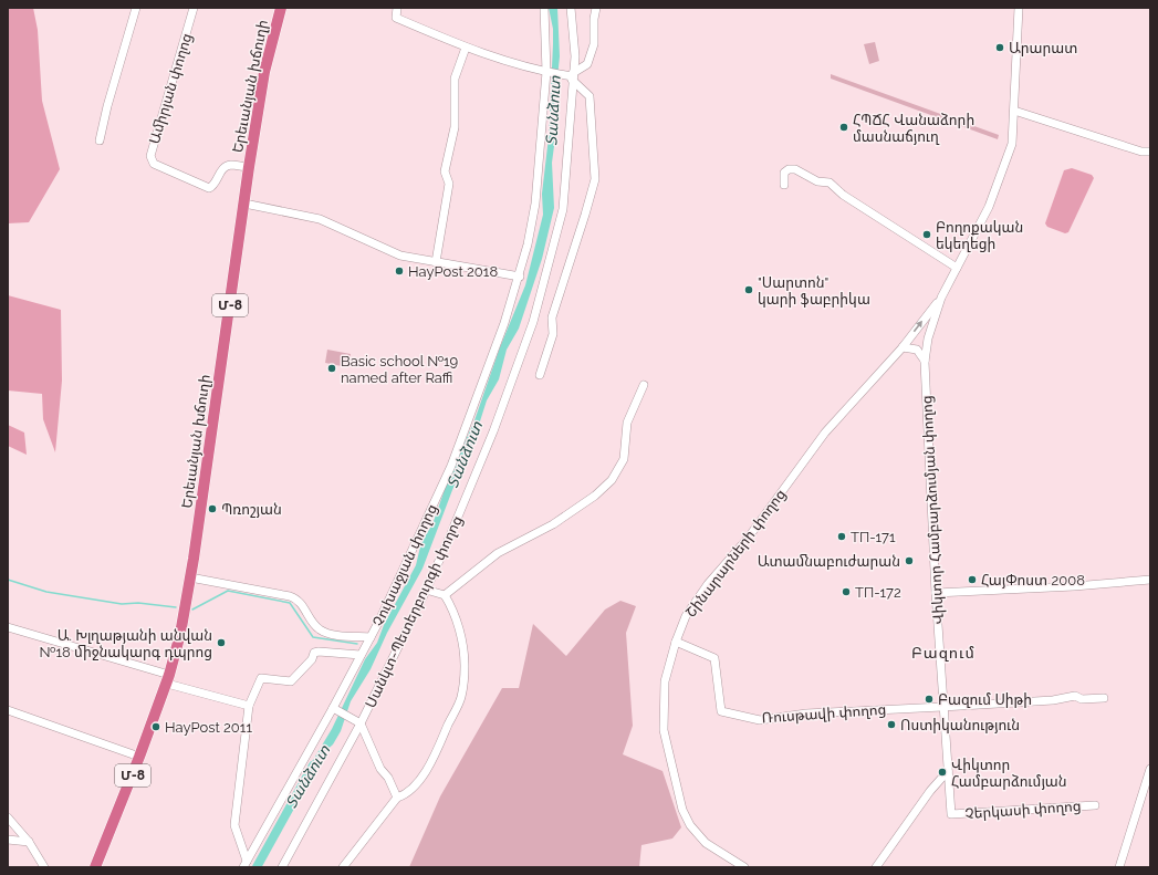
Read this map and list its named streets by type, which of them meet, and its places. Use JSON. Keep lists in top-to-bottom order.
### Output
{
  "streets": {
    "highway": ["Երեւանյան խճուղի", "Մ-8"],
    "street": [
      "Ամիրյան փողոց",
      "Վիկտոր Համբարձումյան փողոց",
      "Շինարարների փողոց",
      "Չուխաջյան փողոց",
      "Սանկտ-Պետերբուրգի փողոց",
      "Ռուսթավի փողոց",
      "Չերկասի փողոց"
    ]
  },
  "crossings": [
    ["Երեւանյան խճուղի", "Ամիրյան փողոց"],
    ["Վիկտոր Համբարձումյան փողոց", "Շինարարների փողոց"],
    ["Վիկտոր Համբարձումյան փողոց", "Ռուսթավի փողոց"],
    ["Վիկտոր Համբարձումյան փողոց", "Չերկասի փողոց"],
    ["Շինարարների փողոց", "Ռուսթավի փողոց"]
  ],
  "districts": ["Բազում"],
  "water": ["Տանձուտ"],
  "places": [
    "Արարատ",
    "ՀՊՃՀ Վանաձորի մասնաճյուղ",
    "Բողոքական եկեղեցի",
    "HayPost 2018",
    "\"Սարտոն\" կարի ֆաբրիկա",
    "Basic school №19 named after Raffi",
    "Պռոշյան",
    "ТП-171",
    "Ատամնաբուժարան",
    "ՀայՓոստ 2008",
    "ТП-172",
    "Ա. Խլղաթյանի անվան №18 միջնակարգ դպրոց",
    "Բազում Սիթի",
    "Ոստիկանություն",
    "HayPost 2011",
    "Վիկտոր Համբարձումյան"
  ]
}
